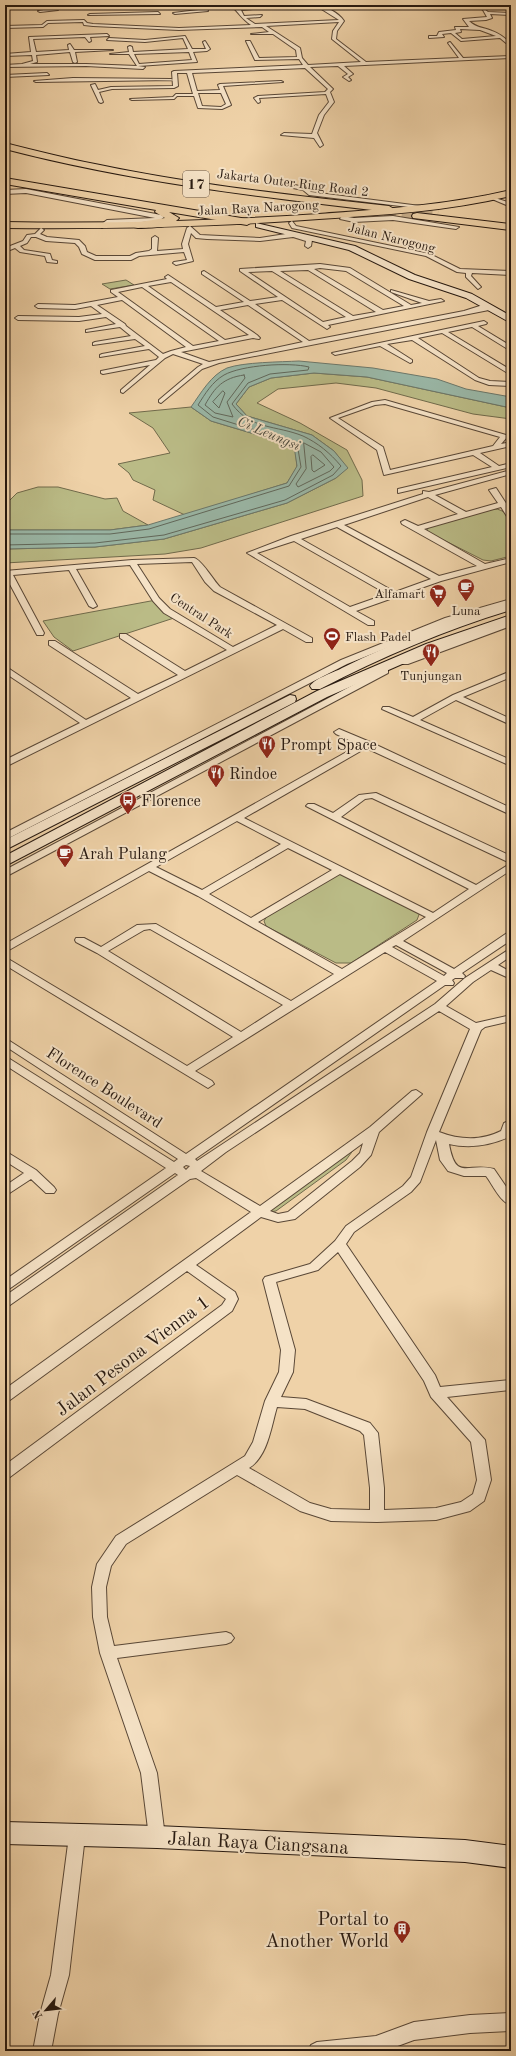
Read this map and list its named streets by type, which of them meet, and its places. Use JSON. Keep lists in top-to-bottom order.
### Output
{
  "streets": {
    "highway": ["Jakarta Outer Ring Road 2", "17"],
    "main road": ["Jalan Raya Narogong"],
    "street": [
      "Jalan Narogong",
      "Central Park",
      "Florence Boulevard",
      "Jalan Pesona Vienna 1",
      "Jalan Raya Ciangsana"
    ]
  },
  "water": ["Ci Leungsi"],
  "places": {
    "cafe": ["Luna", "Arah Pulang"],
    "supermarket": ["Alfamart"],
    "sports": ["Flash Padel"],
    "restaurant": ["Tunjungan", "Prompt Space", "Rindoe"],
    "bus stop": ["Florence"],
    "building": ["Portal to Another World"]
  },
  "north": "bottom left"
}
